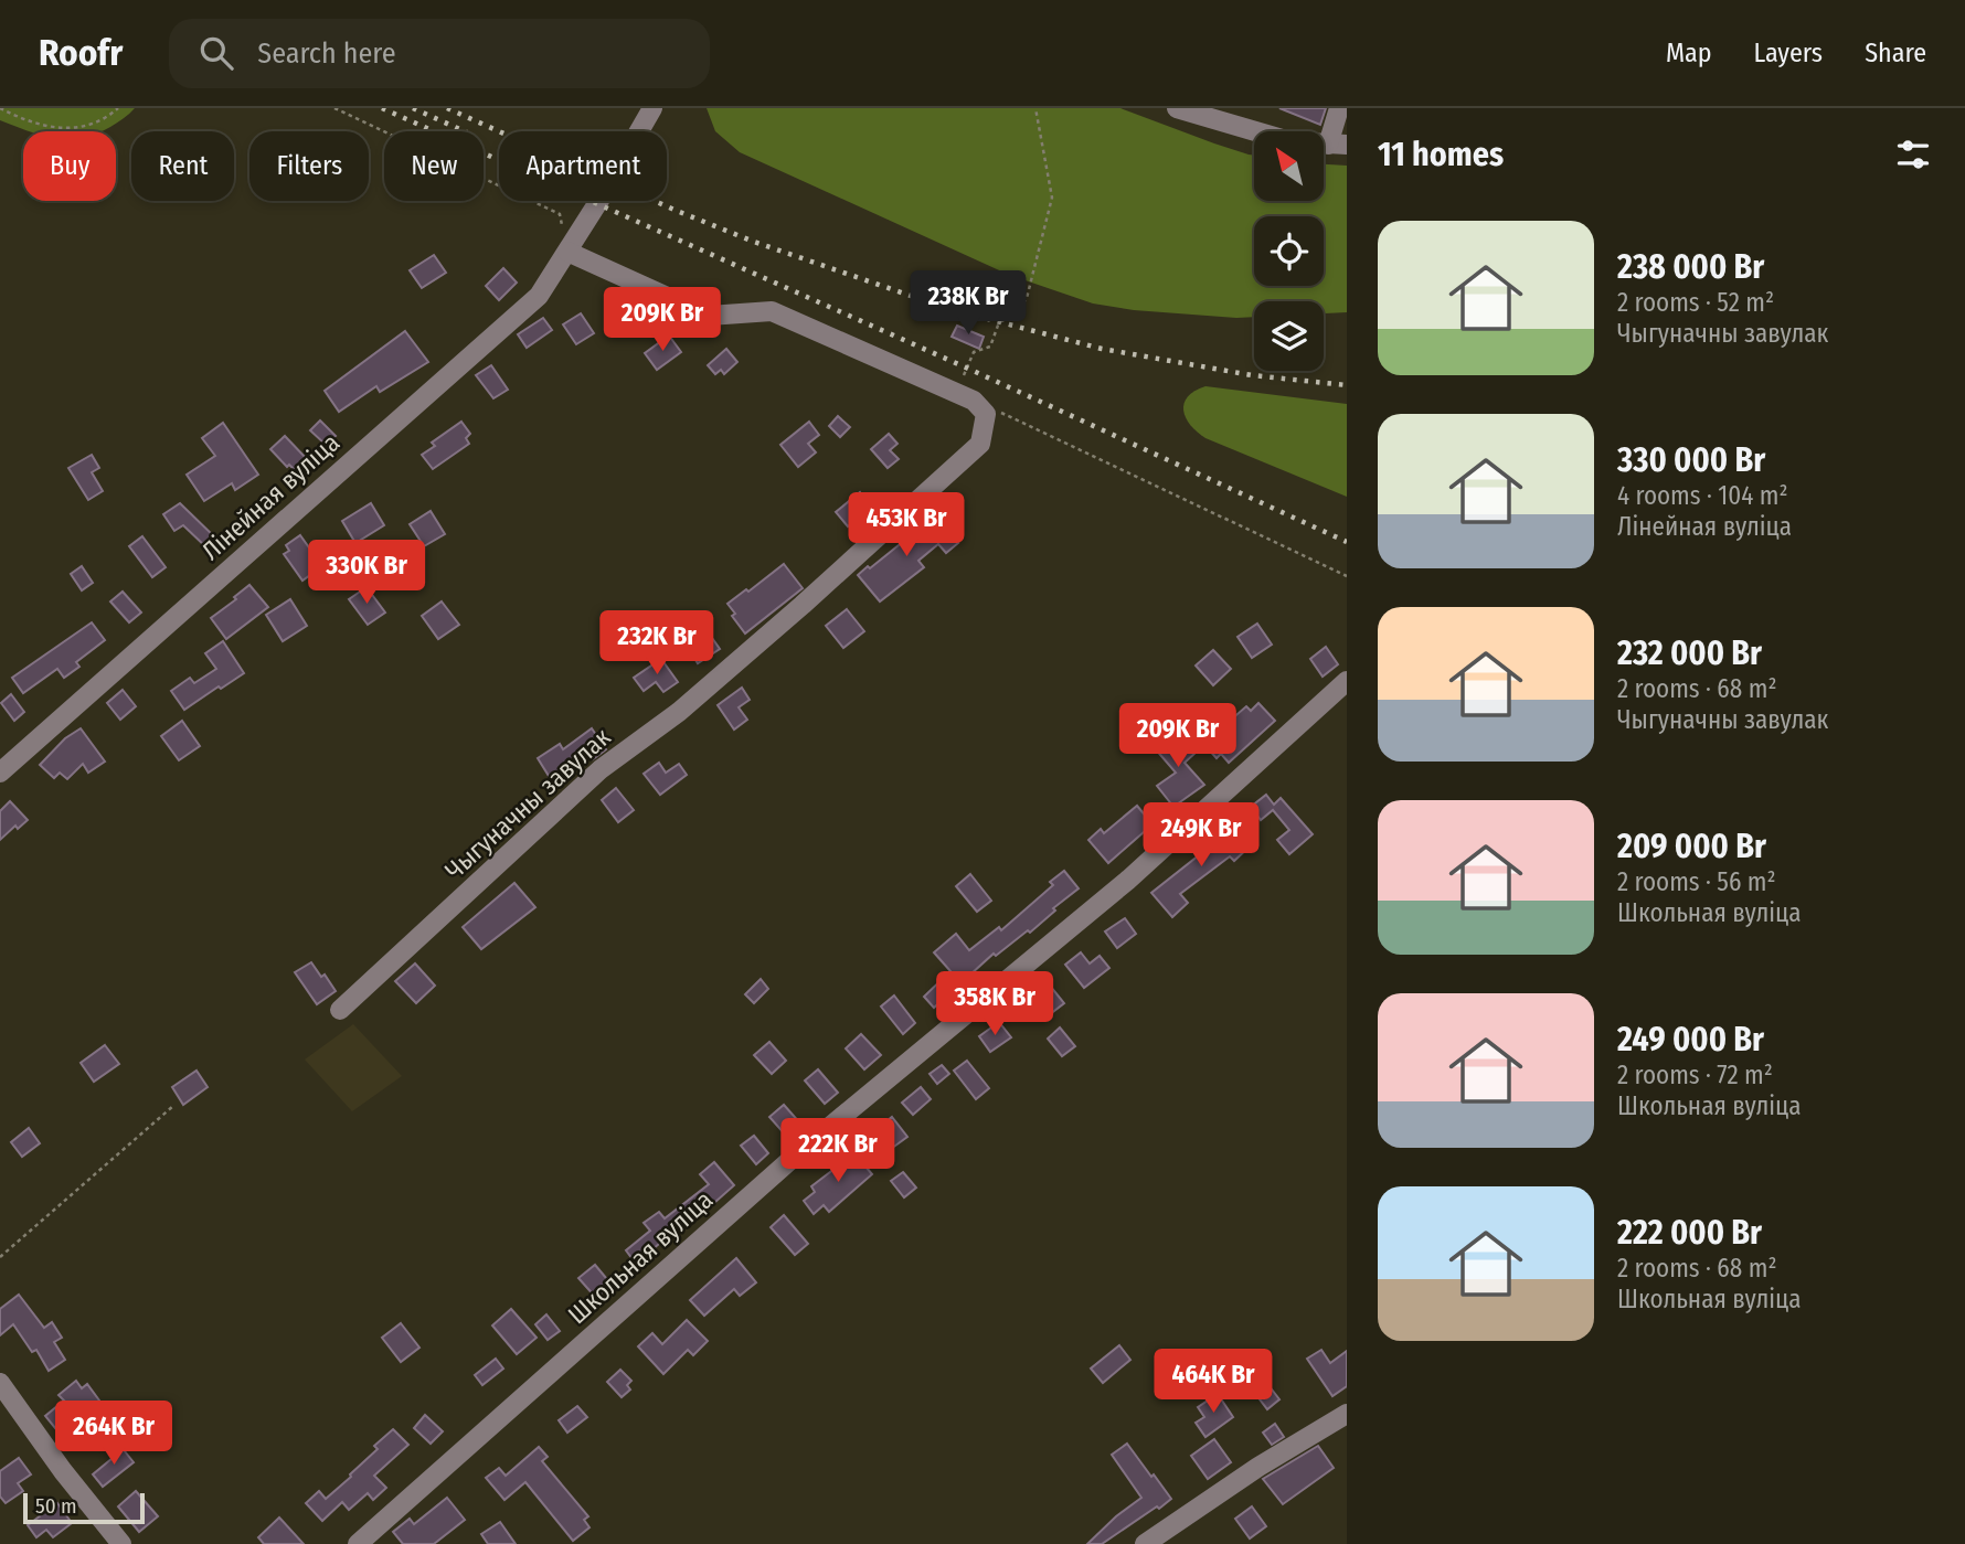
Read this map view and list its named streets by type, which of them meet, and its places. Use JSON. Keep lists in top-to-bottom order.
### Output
{
  "streets": {
    "street": ["Лінейная вуліца", "Чыгуначны завулак", "Школьная вуліца"]
  },
  "scale_bar": "50 m",
  "north": "top left",
  "page": {
    "header": "Roofr",
    "search": "Search here",
    "nav": ["Map", "Layers", "Share"],
    "heading": "11 homes",
    "chip": [
      "Buy",
      "Rent",
      "Filters",
      "New",
      "Apartment"
    ],
    "list": [
      {
        "name": "238 000 Br",
        "note": "2 rooms · 52 m² · Чыгуначны завулак"
      },
      {
        "name": "330 000 Br",
        "note": "4 rooms · 104 m² · Лінейная вуліца"
      },
      {
        "name": "232 000 Br",
        "note": "2 rooms · 68 m² · Чыгуначны завулак"
      },
      {
        "name": "209 000 Br",
        "note": "2 rooms · 56 m² · Школьная вуліца"
      },
      {
        "name": "249 000 Br",
        "note": "2 rooms · 72 m² · Школьная вуліца"
      },
      {
        "name": "222 000 Br",
        "note": "2 rooms · 68 m² · Школьная вуліца"
      }
    ],
    "price": [
      "238K Br",
      "209K Br",
      "453K Br",
      "330K Br",
      "232K Br",
      "209K Br",
      "249K Br",
      "358K Br",
      "222K Br",
      "464K Br",
      "264K Br"
    ],
    "scale": "50 m"
  }
}
